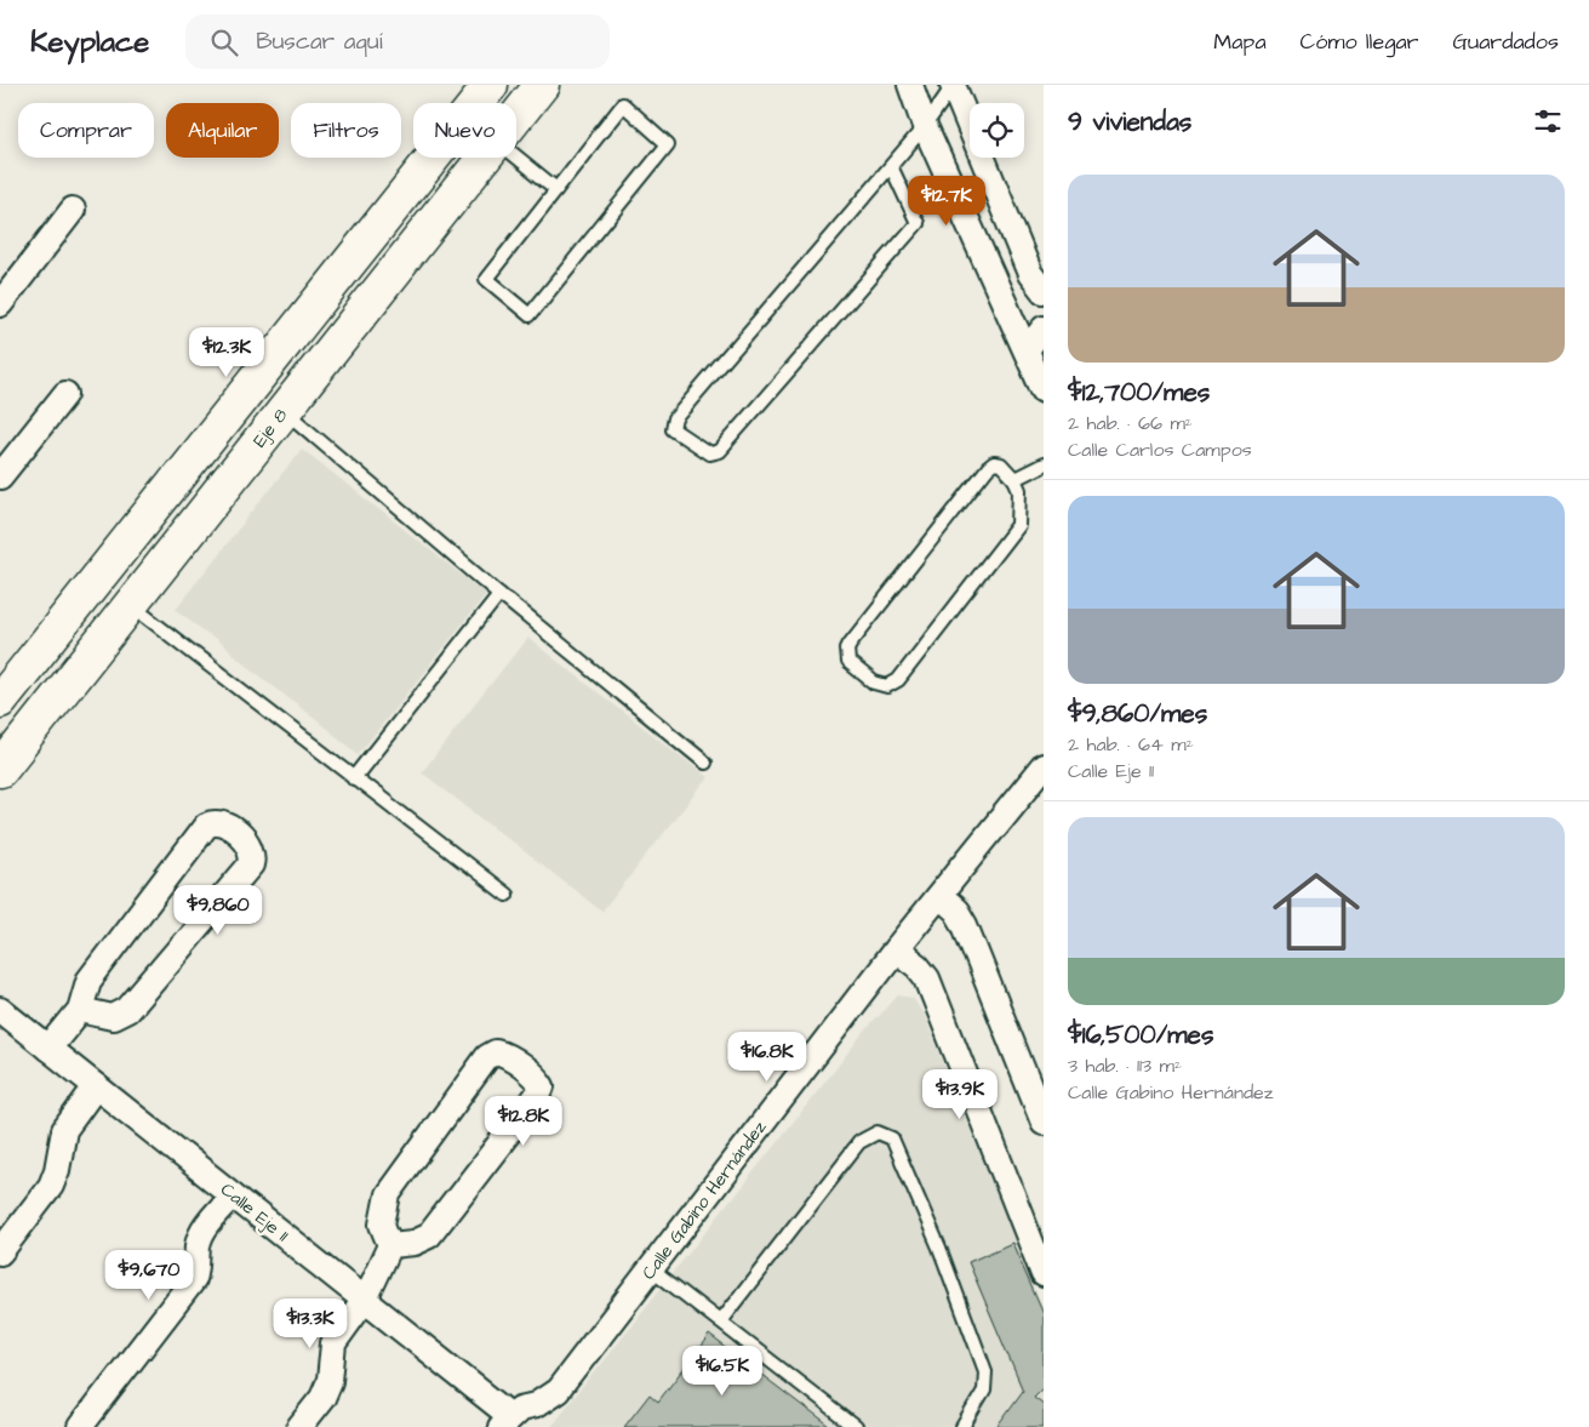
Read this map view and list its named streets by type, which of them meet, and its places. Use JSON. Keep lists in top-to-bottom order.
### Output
{
  "streets": {
    "main road": ["Eje 8"],
    "street": ["Calle Gabino Hernández", "Calle Eje 11"]
  },
  "crossings": [
    ["Calle Gabino Hernández", "Calle Eje 11"]
  ],
  "page": {
    "header": "Keyplace",
    "search": "Buscar aquí",
    "nav": ["Mapa", "Cómo llegar", "Guardados"],
    "heading": "9 viviendas",
    "chip": [
      "Comprar",
      "Alquilar",
      "Filtros",
      "Nuevo"
    ],
    "list": [
      {
        "name": "$12,700/mes",
        "note": "2 hab. · 66 m² · Calle Carlos Campos"
      },
      {
        "name": "$9,860/mes",
        "note": "2 hab. · 64 m² · Calle Eje 11"
      },
      {
        "name": "$16,500/mes",
        "note": "3 hab. · 113 m² · Calle Gabino Hernández"
      }
    ],
    "price": [
      "$12.7K",
      "$12.3K",
      "$9,860",
      "$16.8K",
      "$13.9K",
      "$12.8K",
      "$9,670",
      "$13.3K",
      "$16.5K"
    ]
  }
}
